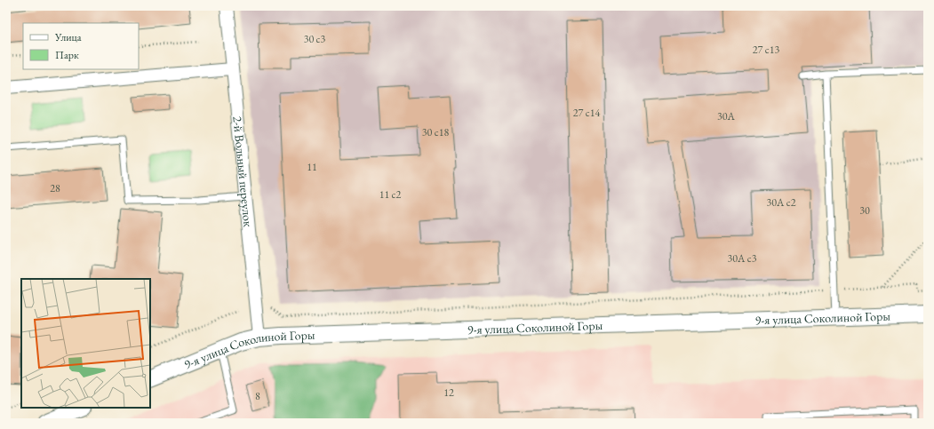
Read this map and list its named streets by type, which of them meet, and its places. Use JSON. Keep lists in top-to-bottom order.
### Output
{
  "streets": {
    "street": ["2-й Вольный переулок", "9-я улица Соколиной Горы"]
  },
  "crossings": [
    ["2-й Вольный переулок", "9-я улица Соколиной Горы"]
  ],
  "house_numbers": [
    "30 с3",
    "27 с13",
    "27 с14",
    "30А",
    "30 с18",
    "11",
    "28",
    "11 с2",
    "30А с2",
    "30",
    "30А с3",
    "12",
    "8"
  ],
  "legend": ["Улица", "Парк"]
}
